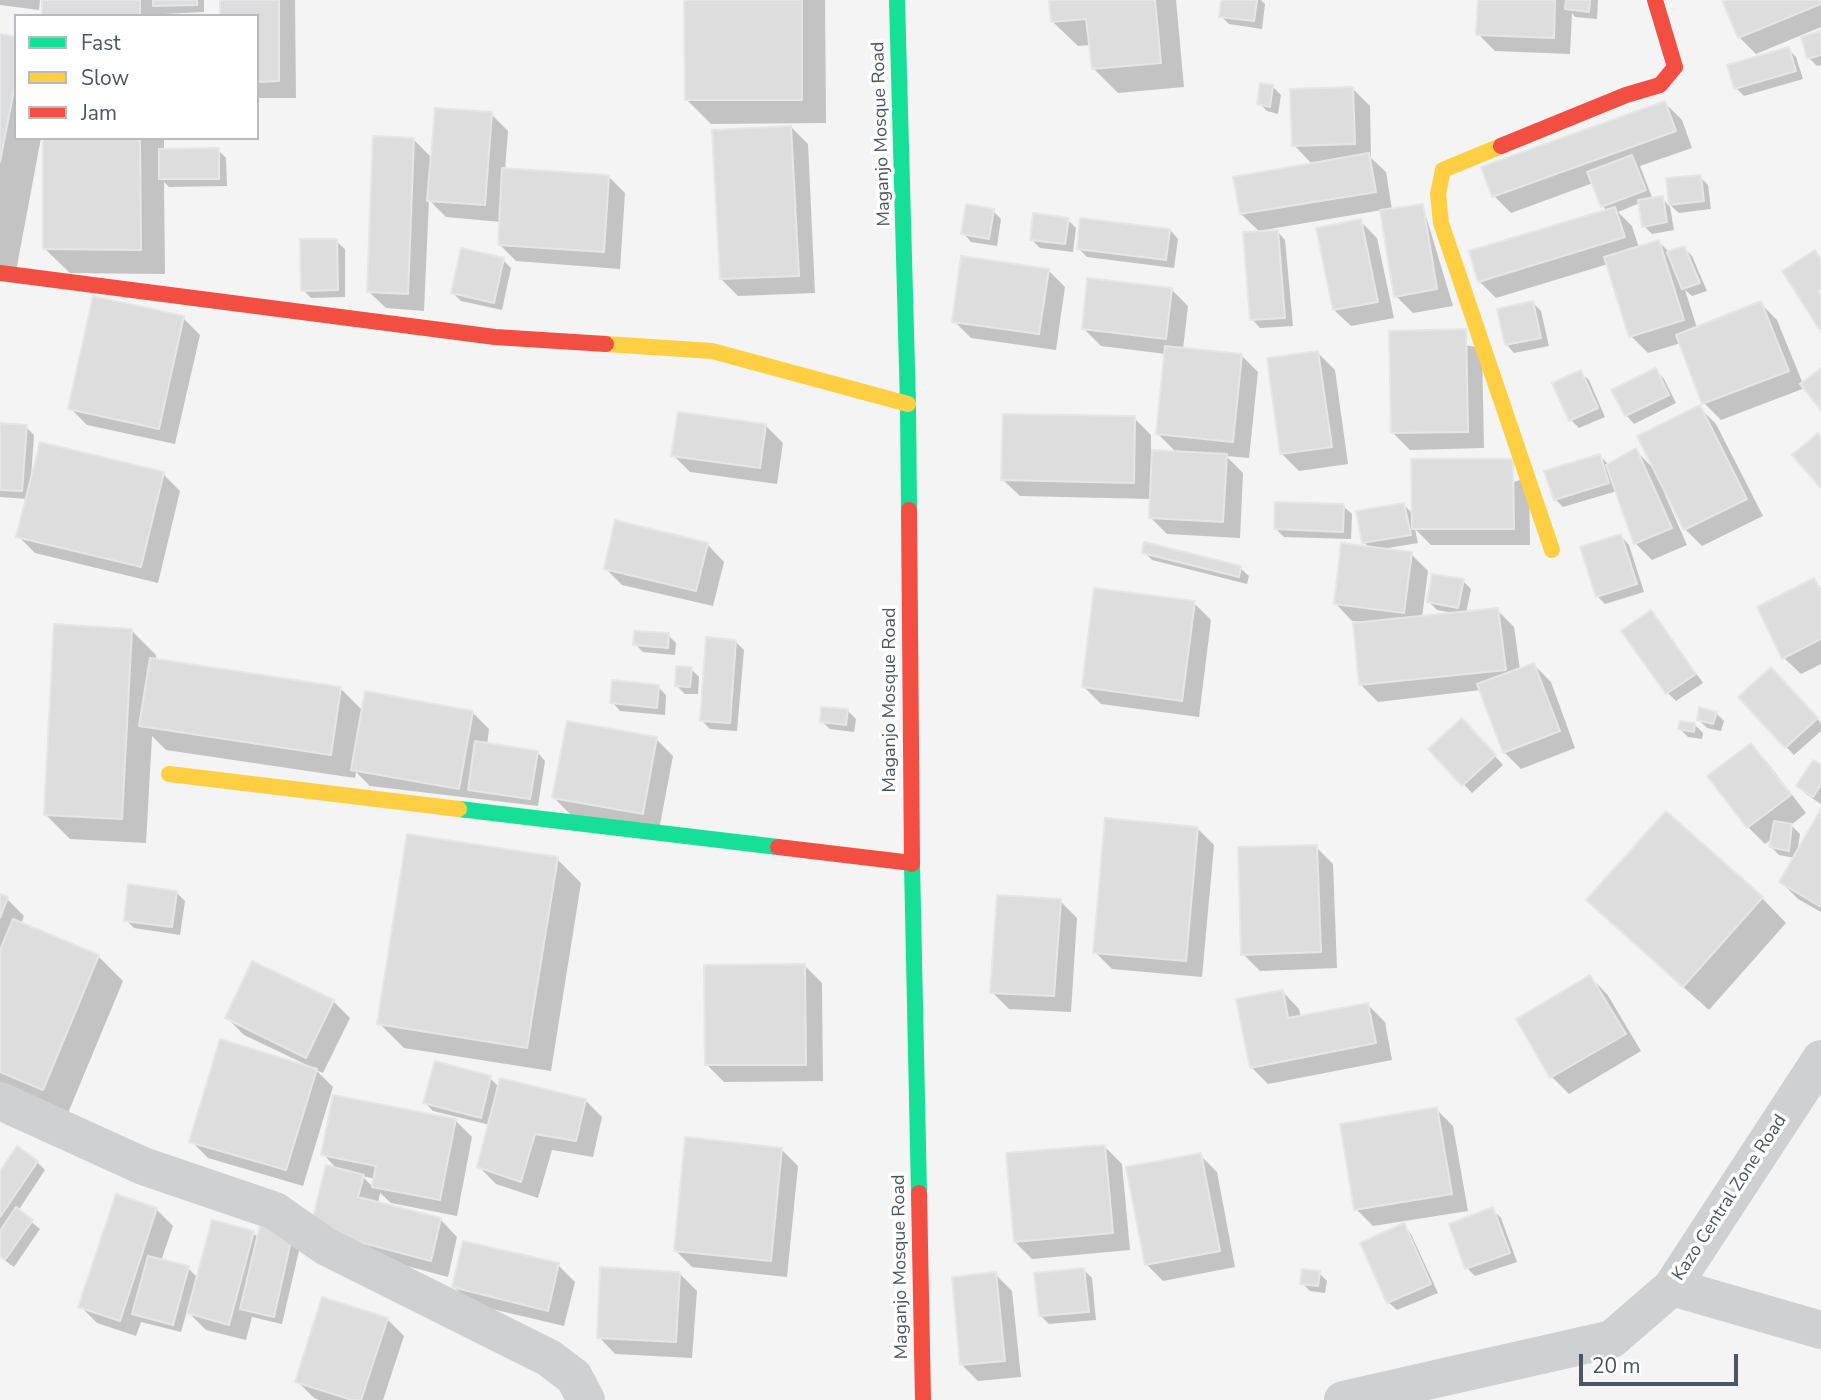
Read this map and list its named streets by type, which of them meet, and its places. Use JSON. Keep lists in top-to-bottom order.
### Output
{
  "streets": {
    "street": ["Maganjo Mosque Road", "Kazo Central Zone Road"]
  },
  "legend": ["Fast", "Slow", "Jam"],
  "scale_bar": "20 m"
}
